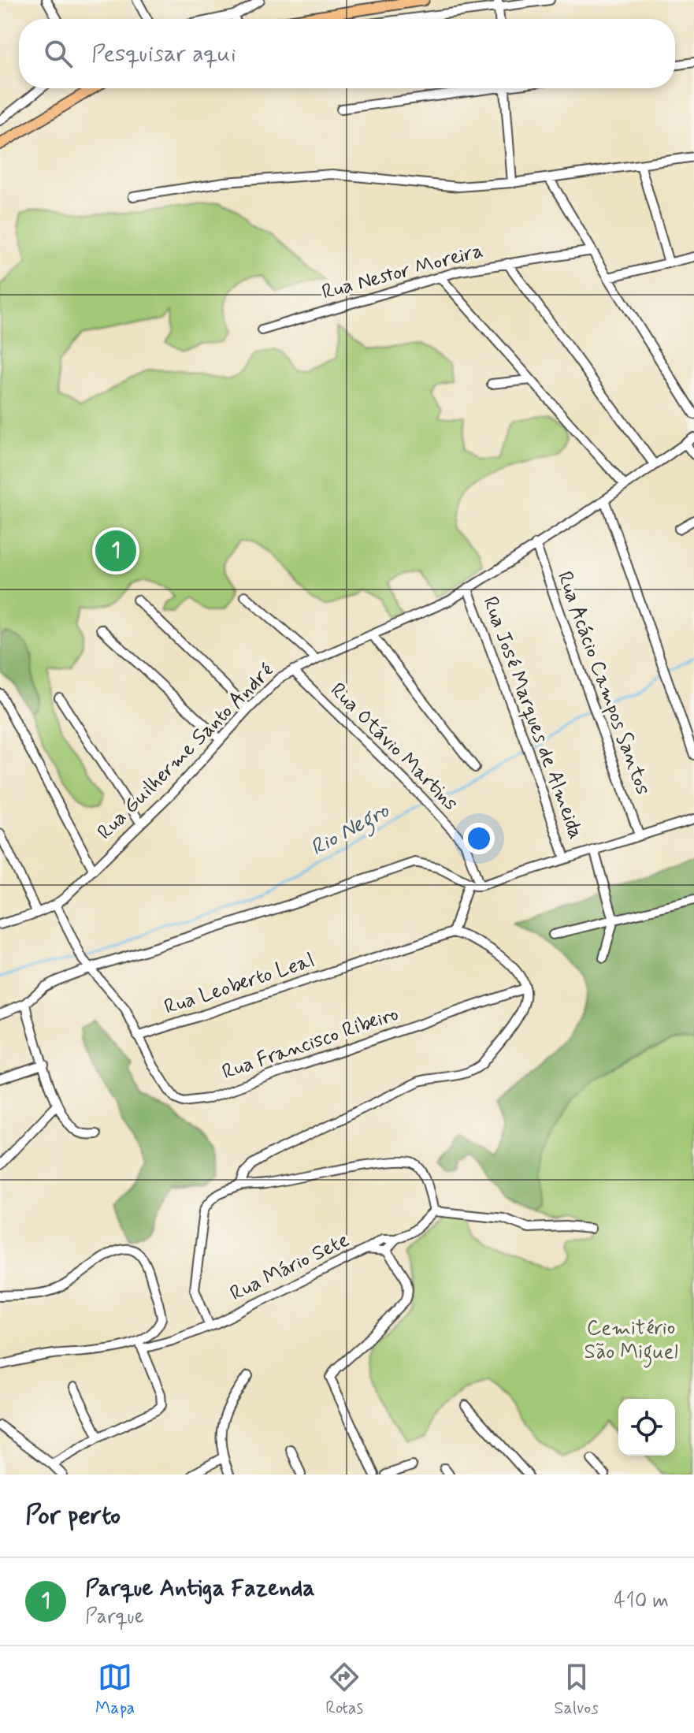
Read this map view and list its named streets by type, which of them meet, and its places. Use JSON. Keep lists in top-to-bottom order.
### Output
{
  "streets": {
    "street": [
      "Rua Nestor Moreira",
      "Rua Acácio Campos Santos",
      "Rua José Marques de Almeida",
      "Rua Otávio Martins",
      "Rua Guilherme Santo André",
      "Rua Leoberto Leal",
      "Rua Francisco Ribeiro",
      "Rua Mário Sete"
    ]
  },
  "crossings": [
    ["Rua Acácio Campos Santos", "Rua Guilherme Santo André"],
    ["Rua José Marques de Almeida", "Rua Guilherme Santo André"],
    ["Rua Otávio Martins", "Rua Guilherme Santo André"],
    ["Rua Leoberto Leal", "Rua Francisco Ribeiro"]
  ],
  "water": ["Rio Negro"],
  "parks": ["Cemitério São Miguel"],
  "page": {
    "search": "Pesquisar aqui",
    "pins": "1",
    "heading": "Por perto",
    "list": [
      {
        "mark": "1",
        "name": "Parque Antiga Fazenda",
        "note": "Parque",
        "value": "410 m"
      }
    ],
    "nav": ["Mapa", "Rotas", "Salvos"]
  }
}
